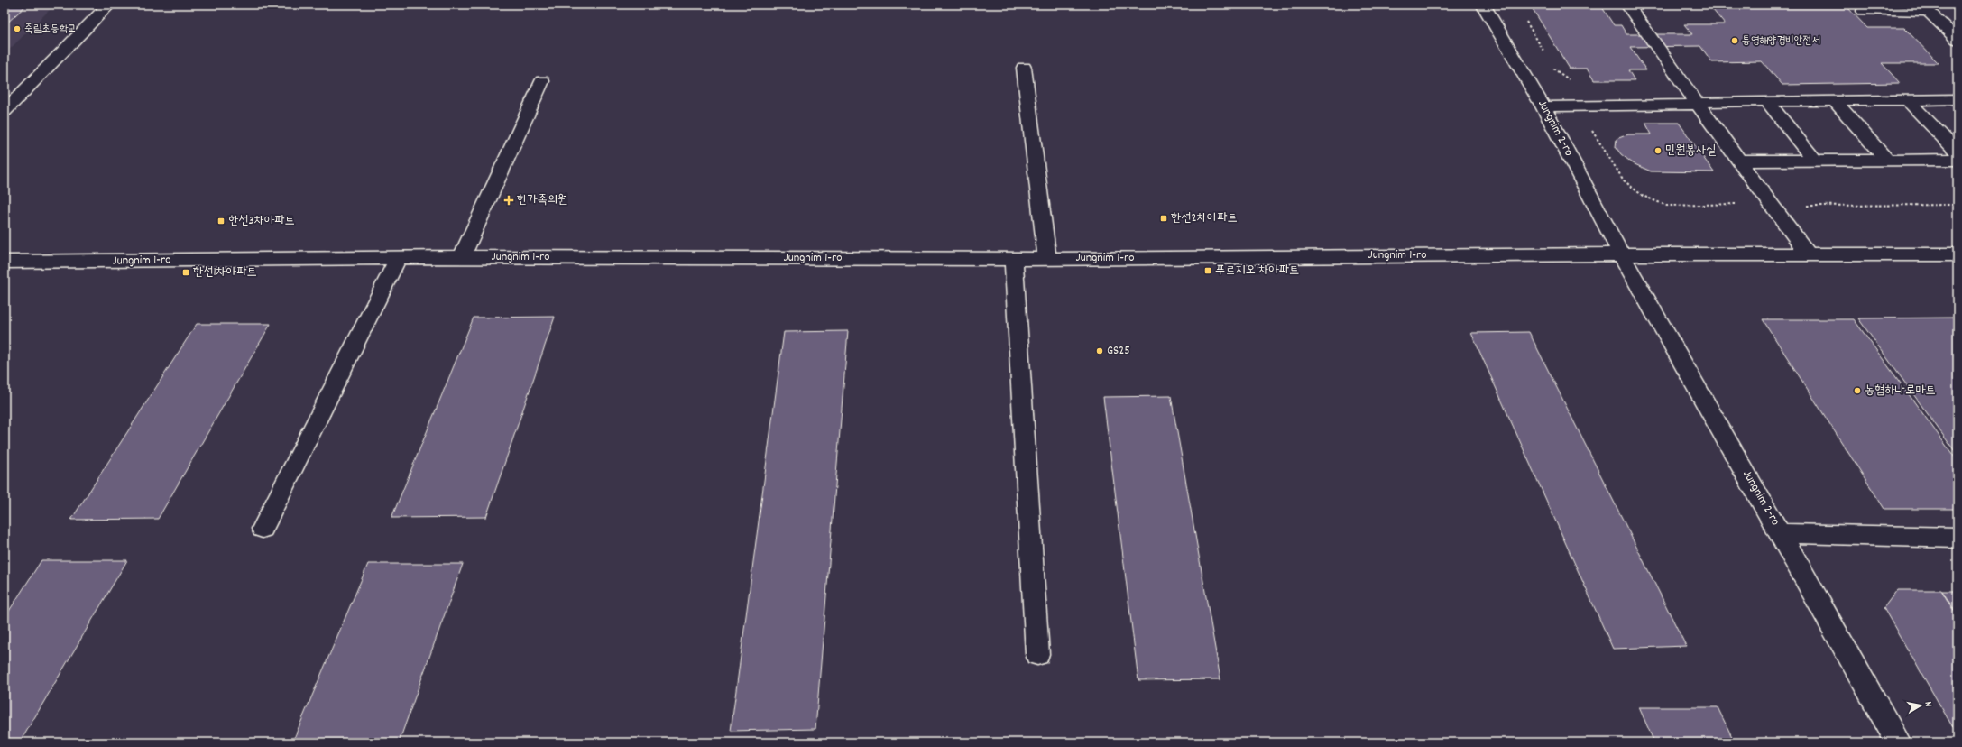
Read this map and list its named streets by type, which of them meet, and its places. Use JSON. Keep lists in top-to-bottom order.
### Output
{
  "streets": {
    "street": ["Jungnim 2-ro", "Jungnim 1-ro"]
  },
  "crossings": [
    ["Jungnim 2-ro", "Jungnim 1-ro"]
  ],
  "places": {
    "other": [
      "죽림초등학교",
      "통영해양경비안전서",
      "민원봉사실",
      "GS25",
      "농협하나로마트"
    ],
    "health": ["한가족의원"],
    "transit": [
      "한선2차아파트",
      "한선3차아파트",
      "푸르지오1차아파트",
      "한선1차아파트"
    ]
  },
  "north": "right"
}
